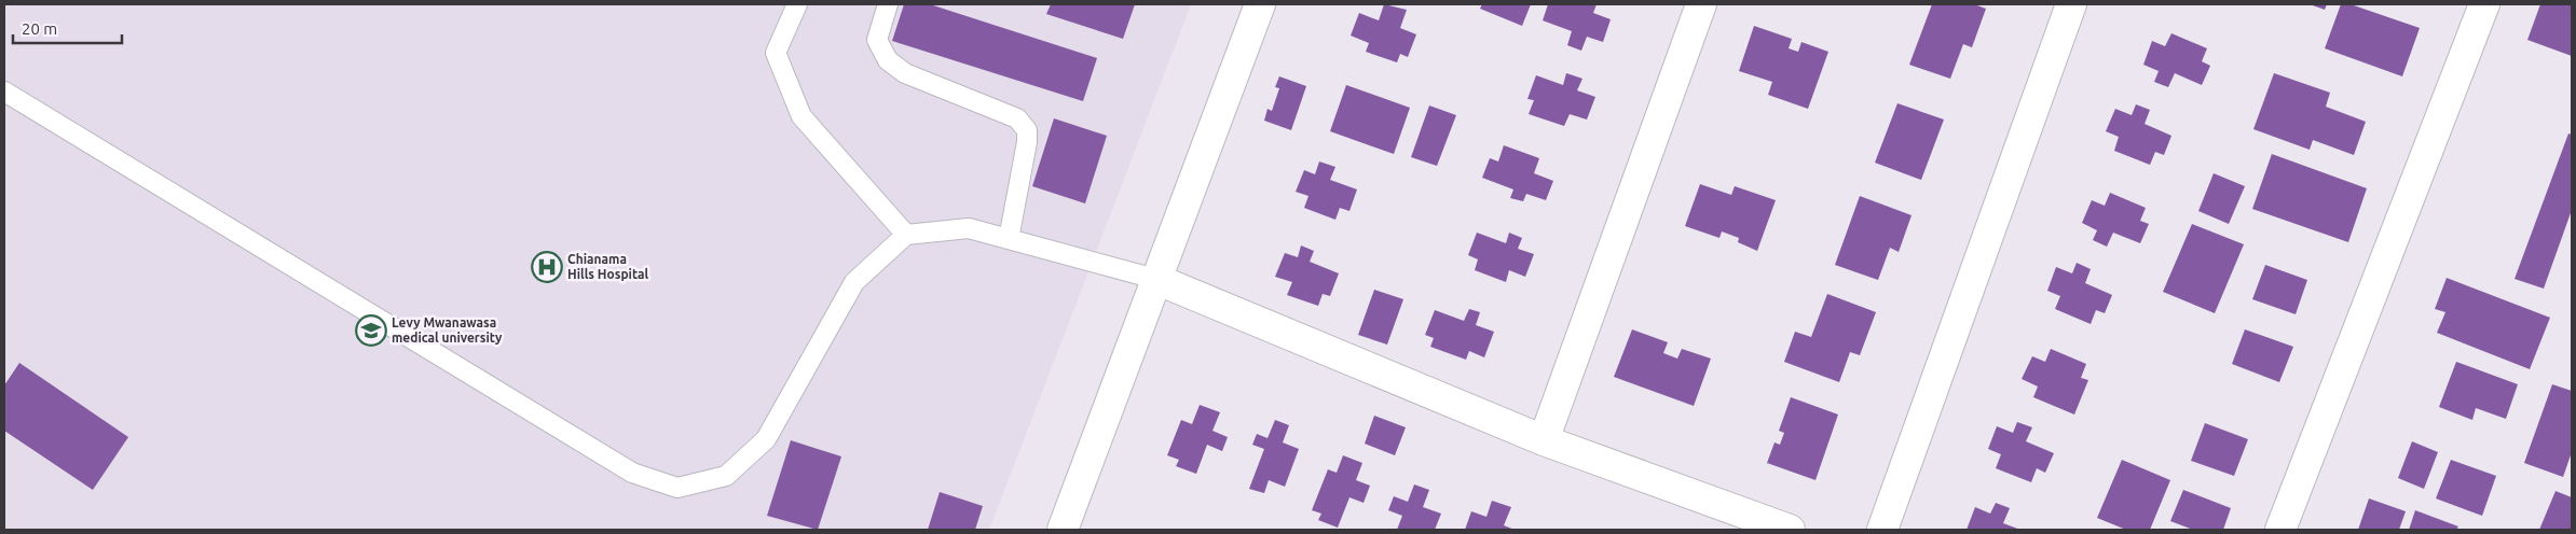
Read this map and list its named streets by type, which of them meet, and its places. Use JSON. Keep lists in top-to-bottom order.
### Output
{
  "places": {
    "hospital": ["Chianama Hills Hospital"],
    "school or university": ["Levy Mwanawasa medical university"]
  },
  "scale_bar": "20 m"
}
